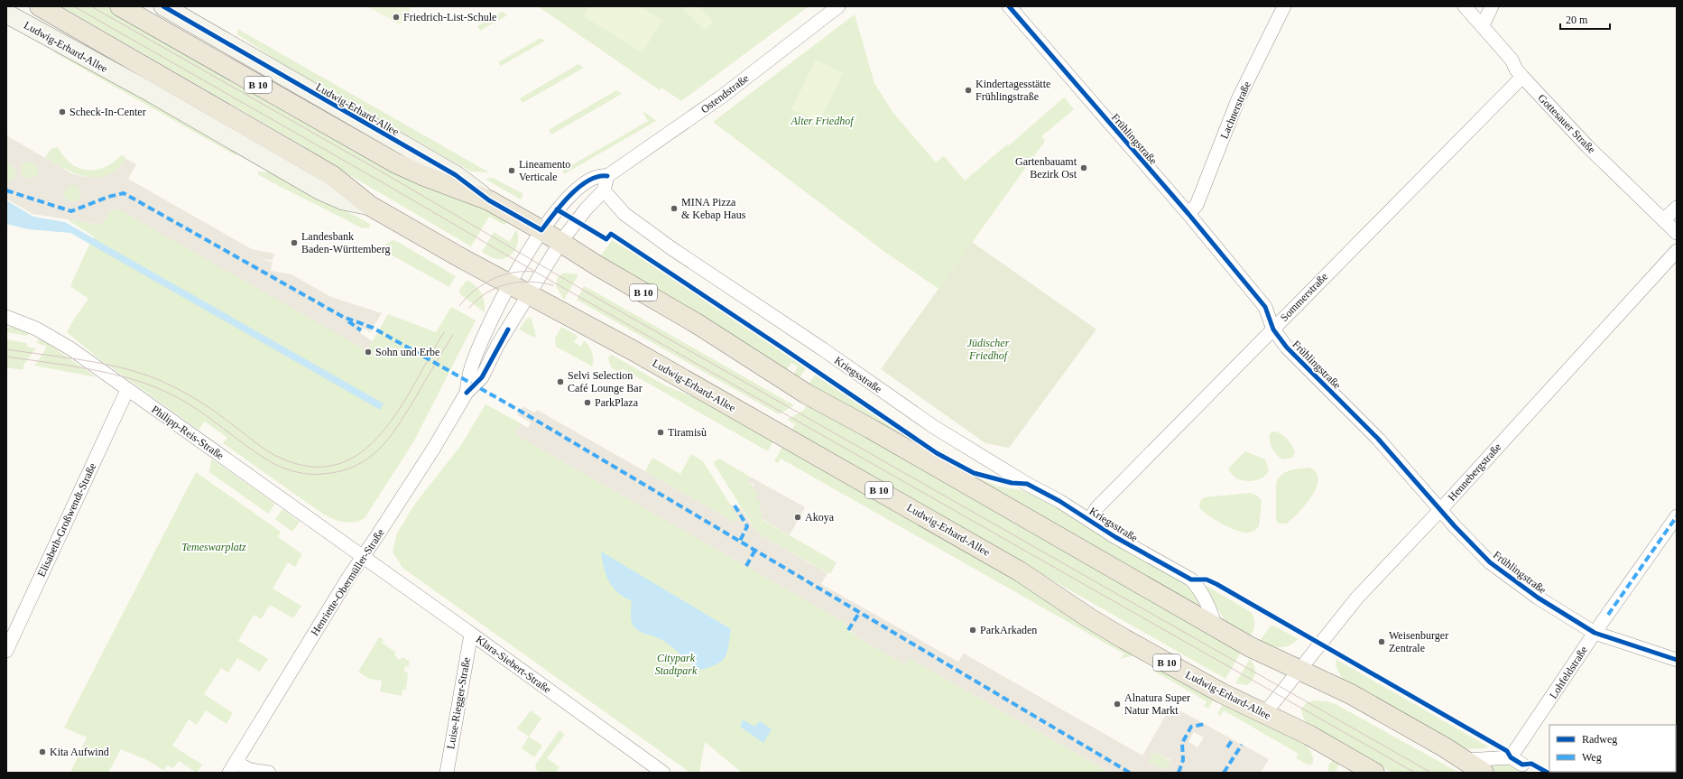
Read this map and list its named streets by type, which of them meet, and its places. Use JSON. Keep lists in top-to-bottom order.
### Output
{
  "streets": {
    "main road": ["Ludwig-Erhard-Allee", "B 10"],
    "street": [
      "Ostendstraße",
      "Lachnerstraße",
      "Gottesauer Straße",
      "Frühlingstraße",
      "Sommerstraße",
      "Kriegsstraße",
      "Philipp-Reis-Straße",
      "Hennebergstraße",
      "Elisabeth-Großwendt-Straße",
      "Henriette-Obermüller-Straße",
      "Klara-Siebert-Straße",
      "Lohfeldstraße",
      "Luise-Riegger-Straße"
    ]
  },
  "crossings": [
    ["Ludwig-Erhard-Allee", "B 10"],
    ["Ludwig-Erhard-Allee", "Ostendstraße"],
    ["Ludwig-Erhard-Allee", "Kriegsstraße"],
    ["Ludwig-Erhard-Allee", "Hennebergstraße"],
    ["Ludwig-Erhard-Allee", "Henriette-Obermüller-Straße"],
    ["Ludwig-Erhard-Allee", "Lohfeldstraße"],
    ["Ostendstraße", "Henriette-Obermüller-Straße"],
    ["Lachnerstraße", "Frühlingstraße"],
    ["Gottesauer Straße", "Sommerstraße"],
    ["Frühlingstraße", "Sommerstraße"],
    ["Frühlingstraße", "Hennebergstraße"],
    ["Frühlingstraße", "Lohfeldstraße"],
    ["Sommerstraße", "Kriegsstraße"],
    ["Philipp-Reis-Straße", "Elisabeth-Großwendt-Straße"],
    ["Philipp-Reis-Straße", "Henriette-Obermüller-Straße"],
    ["Philipp-Reis-Straße", "Klara-Siebert-Straße"],
    ["Henriette-Obermüller-Straße", "Klara-Siebert-Straße"],
    ["Klara-Siebert-Straße", "Luise-Riegger-Straße"]
  ],
  "parks": [
    "Alter Friedhof",
    "Jüdischer Friedhof",
    "Temeswarplatz",
    "Citypark Stadtpark"
  ],
  "places": [
    "Friedrich-List-Schule",
    "Kindertagesstätte Frühlingstraße",
    "Scheck-In-Center",
    "Gartenbauamt Bezirk Ost",
    "Lineamento Verticale",
    "MINA Pizza & Kebap Haus",
    "Landesbank Baden-Württemberg",
    "Sohn und Erbe",
    "Selvi Selection Café Lounge Bar",
    "ParkPlaza",
    "Tiramisù",
    "Akoya",
    "ParkArkaden",
    "Weisenburger Zentrale",
    "Alnatura Super Natur Markt",
    "Kita Aufwind"
  ],
  "legend": ["Radweg", "Weg"],
  "scale_bar": "20 m"
}
